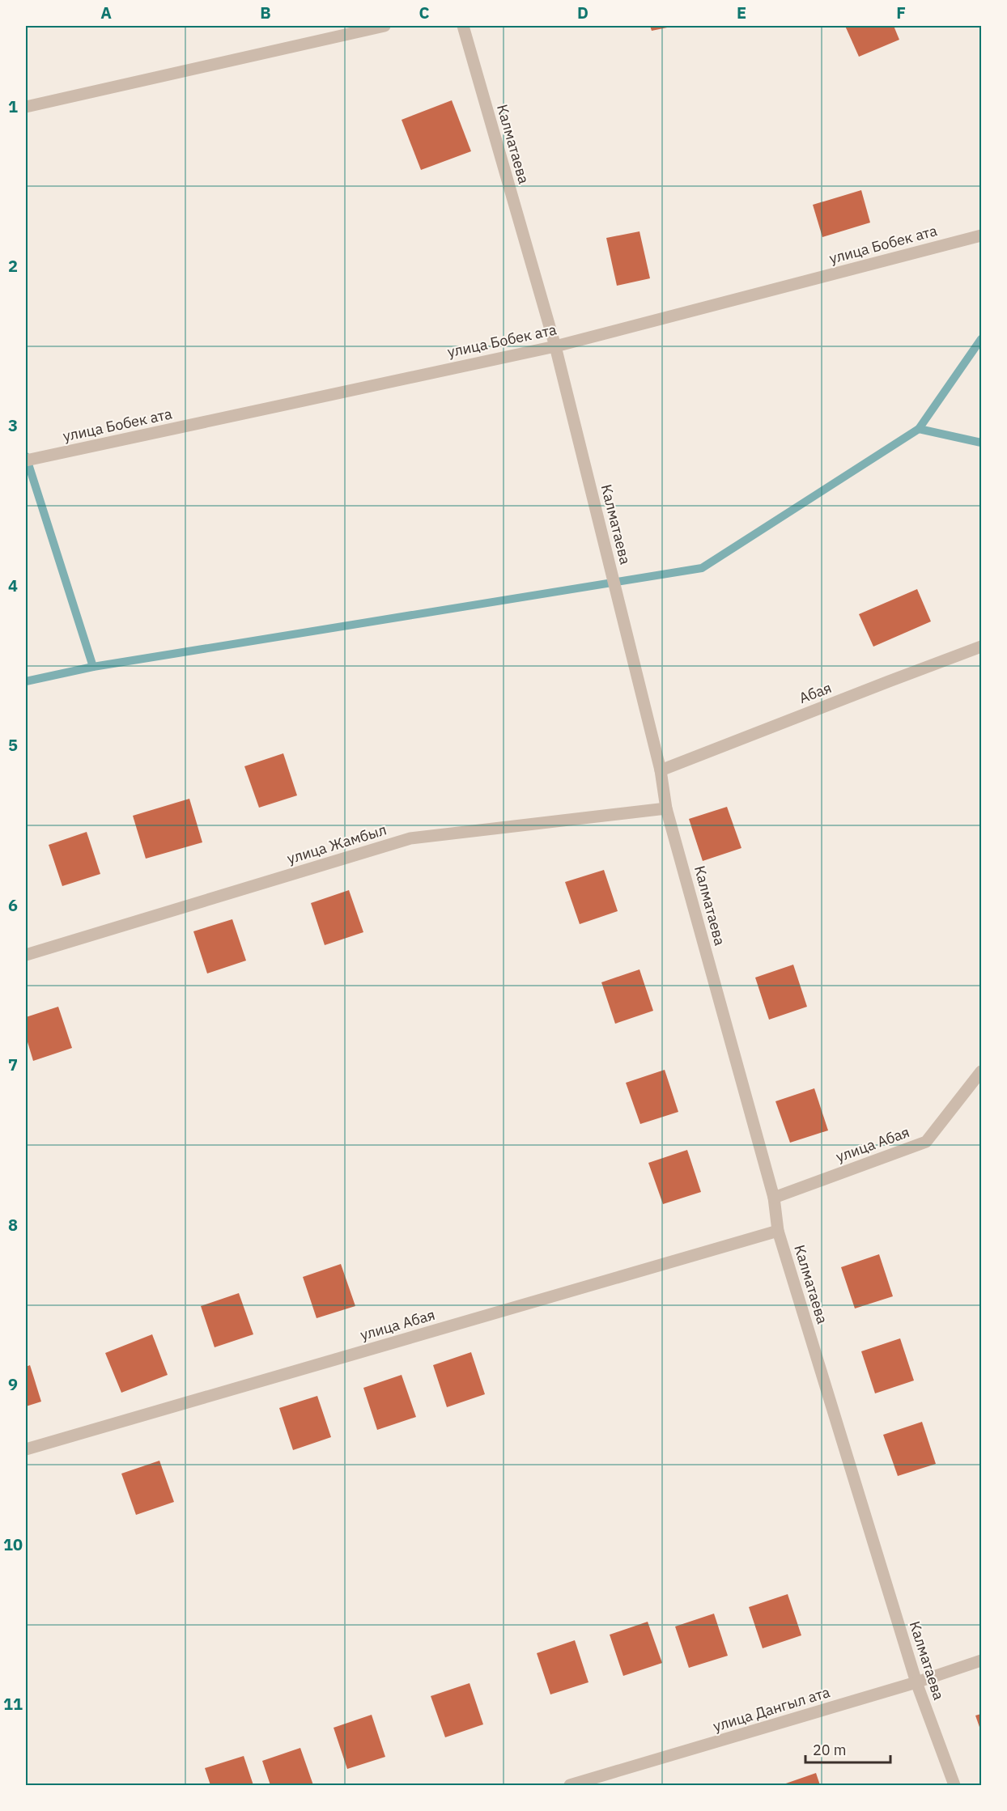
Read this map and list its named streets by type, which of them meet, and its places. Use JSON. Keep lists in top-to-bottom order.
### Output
{
  "streets": {
    "street": [
      "Калматаева",
      "улица Бобек ата",
      "Абая",
      "улица Жамбыл",
      "улица Абая",
      "улица Дангыл ата"
    ]
  },
  "crossings": [
    ["Калматаева", "улица Бобек ата"],
    ["Калматаева", "Абая"],
    ["Калматаева", "улица Жамбыл"],
    ["Калматаева", "улица Абая"],
    ["Калматаева", "улица Дангыл ата"]
  ],
  "scale_bar": "20 m",
  "grid": {
    "columns": [
      "A",
      "B",
      "C",
      "D",
      "E",
      "F"
    ],
    "rows": [
      "1",
      "2",
      "3",
      "4",
      "5",
      "6",
      "7",
      "8",
      "9",
      "10",
      "11"
    ]
  }
}
